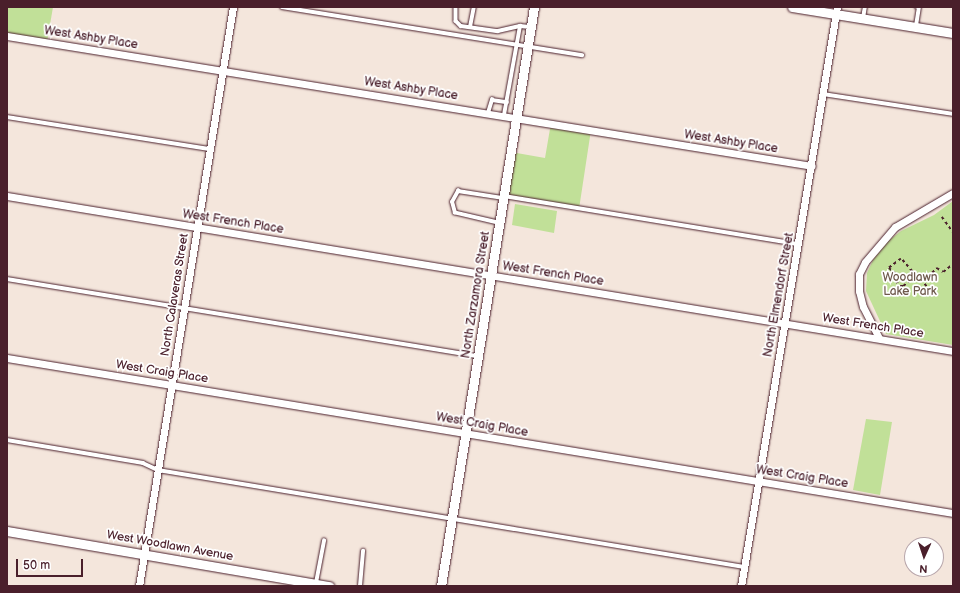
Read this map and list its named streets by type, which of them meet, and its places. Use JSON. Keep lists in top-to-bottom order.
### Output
{
  "streets": {
    "street": [
      "West Ashby Place",
      "West French Place",
      "North Calaveras Street",
      "North Zarzamora Street",
      "North Elmendorf Street",
      "West Craig Place",
      "West Woodlawn Avenue"
    ]
  },
  "crossings": [
    ["West Ashby Place", "North Calaveras Street"],
    ["West Ashby Place", "North Zarzamora Street"],
    ["West Ashby Place", "North Elmendorf Street"],
    ["West French Place", "North Calaveras Street"],
    ["West French Place", "North Zarzamora Street"],
    ["West French Place", "North Elmendorf Street"],
    ["North Calaveras Street", "West Craig Place"],
    ["North Calaveras Street", "West Woodlawn Avenue"],
    ["North Zarzamora Street", "West Craig Place"],
    ["North Elmendorf Street", "West Craig Place"]
  ],
  "parks": ["Woodlawn Lake Park"],
  "scale_bar": "50 m",
  "north": "bottom"
}
